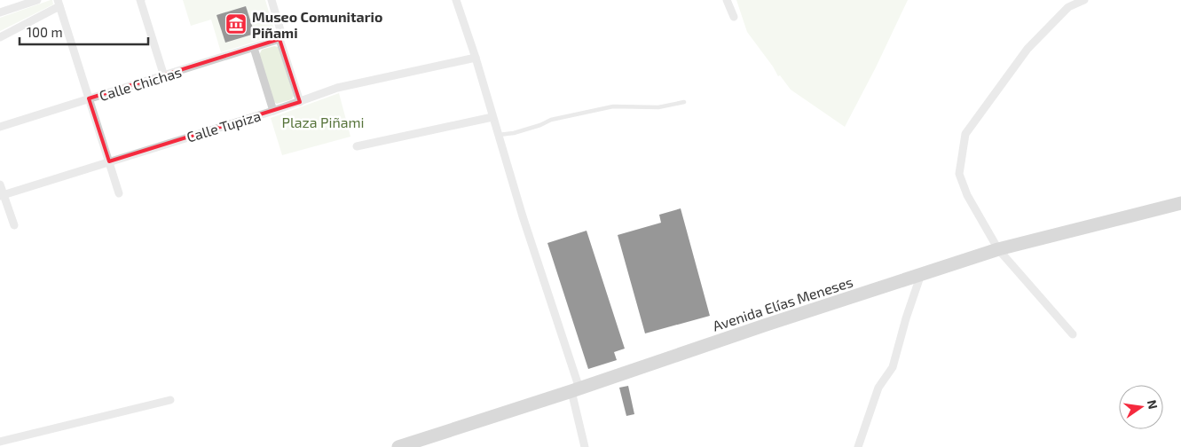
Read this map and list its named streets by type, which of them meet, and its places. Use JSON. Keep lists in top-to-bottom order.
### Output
{
  "streets": {
    "main road": ["Avenida Elías Meneses"],
    "street": ["Calle Chichas", "Calle Tupiza"]
  },
  "parks": ["Plaza Piñami"],
  "places": {
    "museum": ["Museo Comunitario Piñami"]
  },
  "scale_bar": "100 m",
  "north": "right"
}
